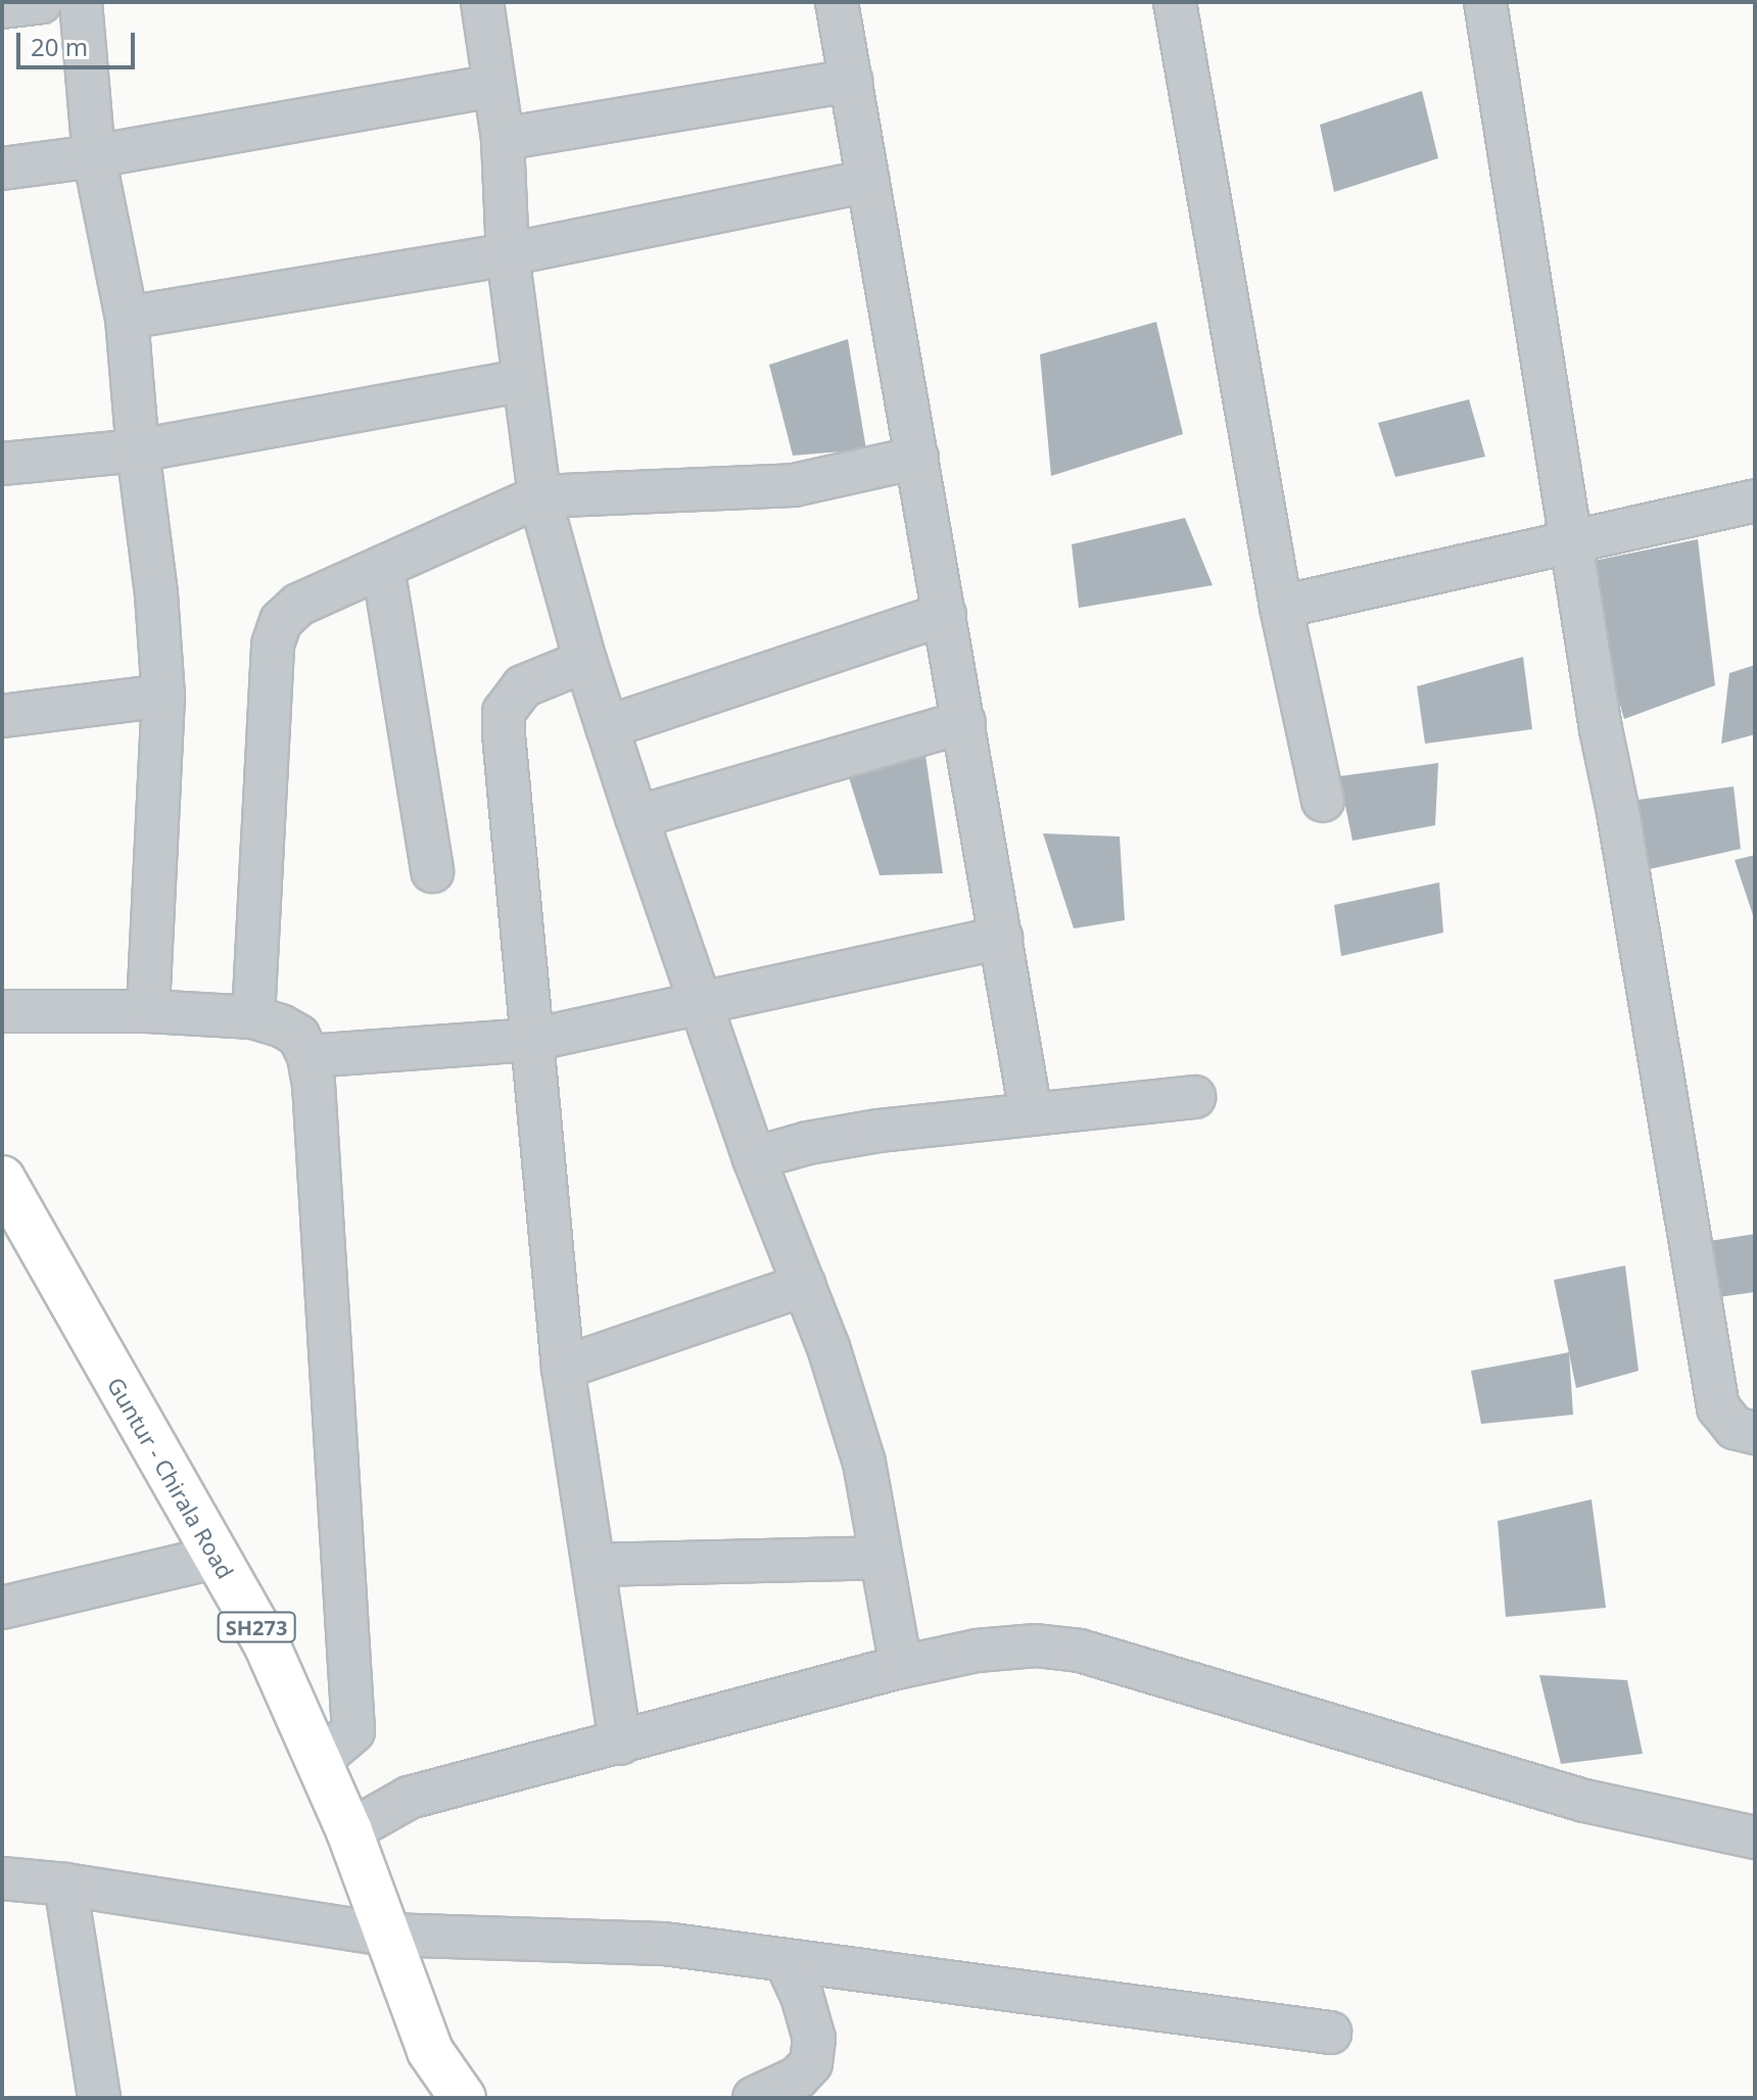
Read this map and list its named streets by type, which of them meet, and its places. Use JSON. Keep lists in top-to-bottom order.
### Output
{
  "streets": {
    "main road": ["Guntur - Chirala Road", "SH273"]
  },
  "scale_bar": "20 m"
}
